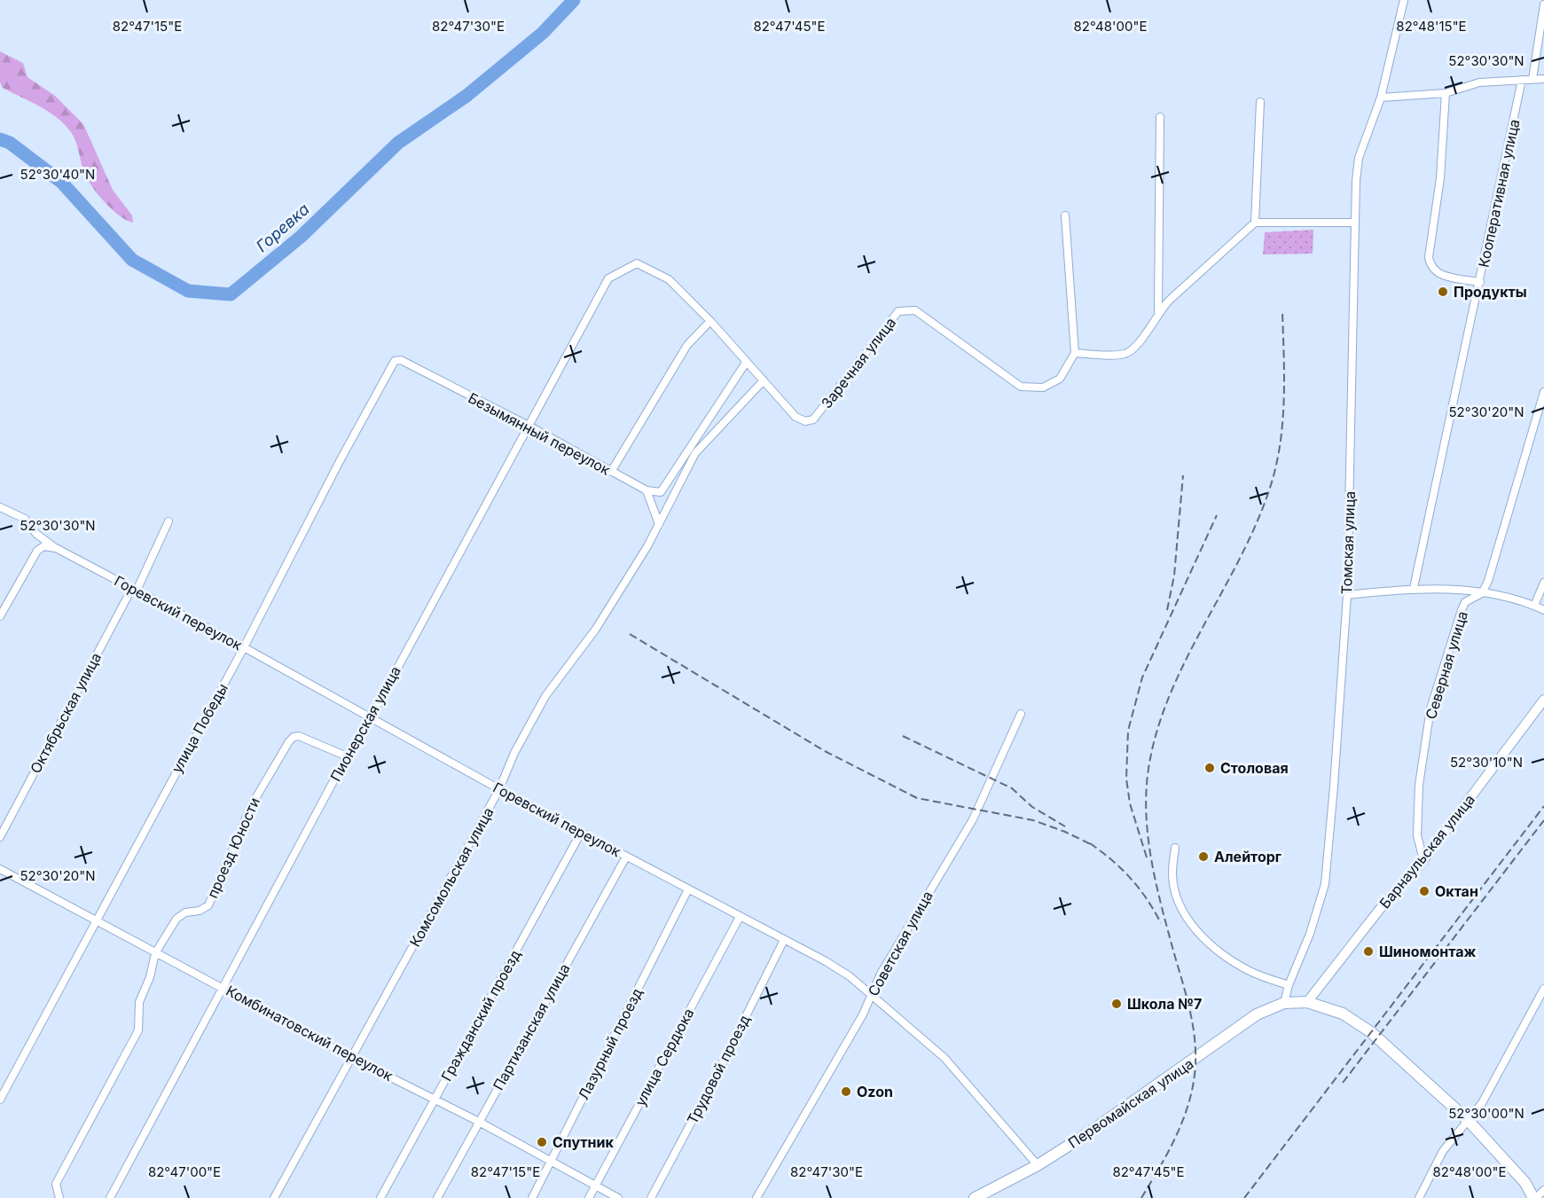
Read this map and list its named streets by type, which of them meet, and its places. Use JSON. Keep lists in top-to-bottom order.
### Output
{
  "streets": {
    "main road": ["Первомайская улица"],
    "street": [
      "Кооперативная улица",
      "Заречная улица",
      "Безымянный переулок",
      "Томская улица",
      "Горевский переулок",
      "Северная улица",
      "Октябрьская улица",
      "Пионерская улица",
      "улица Победы",
      "проезд Юности",
      "Барнаульская улица",
      "Комсомольская улица",
      "Советская улица",
      "Гражданский проезд",
      "Партизанская улица",
      "Комбинатовский переулок",
      "Лазурный проезд",
      "улица Сердюка",
      "Трудовой проезд"
    ]
  },
  "crossings": [
    ["Заречная улица", "Пионерская улица"],
    ["Заречная улица", "Комсомольская улица"],
    ["Безымянный переулок", "Пионерская улица"],
    ["Безымянный переулок", "улица Победы"],
    ["Горевский переулок", "Октябрьская улица"],
    ["Горевский переулок", "Пионерская улица"],
    ["Горевский переулок", "улица Победы"],
    ["Горевский переулок", "Комсомольская улица"],
    ["Горевский переулок", "Советская улица"],
    ["Горевский переулок", "Гражданский проезд"],
    ["Горевский переулок", "Партизанская улица"],
    ["Горевский переулок", "Лазурный проезд"],
    ["Горевский переулок", "улица Сердюка"],
    ["Горевский переулок", "Трудовой проезд"],
    ["Горевский переулок", "Первомайская улица"],
    ["Северная улица", "Барнаульская улица"],
    ["Пионерская улица", "проезд Юности"],
    ["Пионерская улица", "Комбинатовский переулок"],
    ["улица Победы", "Комбинатовский переулок"],
    ["проезд Юности", "Комбинатовский переулок"],
    ["Барнаульская улица", "Первомайская улица"],
    ["Комсомольская улица", "Комбинатовский переулок"],
    ["Гражданский проезд", "Комбинатовский переулок"],
    ["Партизанская улица", "Комбинатовский переулок"],
    ["Комбинатовский переулок", "Лазурный проезд"],
    ["Комбинатовский переулок", "улица Сердюка"]
  ],
  "water": ["Горевка"],
  "places": [
    "Продукты",
    "Столовая",
    "Алейторг",
    "Октан",
    "Шиномонтаж",
    "Школа №7",
    "Ozon",
    "Спутник"
  ],
  "coordinates": [
    "82°47'15\"E",
    "82°47'30\"E",
    "82°47'45\"E",
    "82°48'00\"E",
    "82°48'15\"E",
    "52°30'30\"N",
    "52°30'40\"N",
    "52°30'20\"N",
    "52°30'10\"N",
    "52°30'00\"N",
    "82°47'00\"E"
  ]
}
